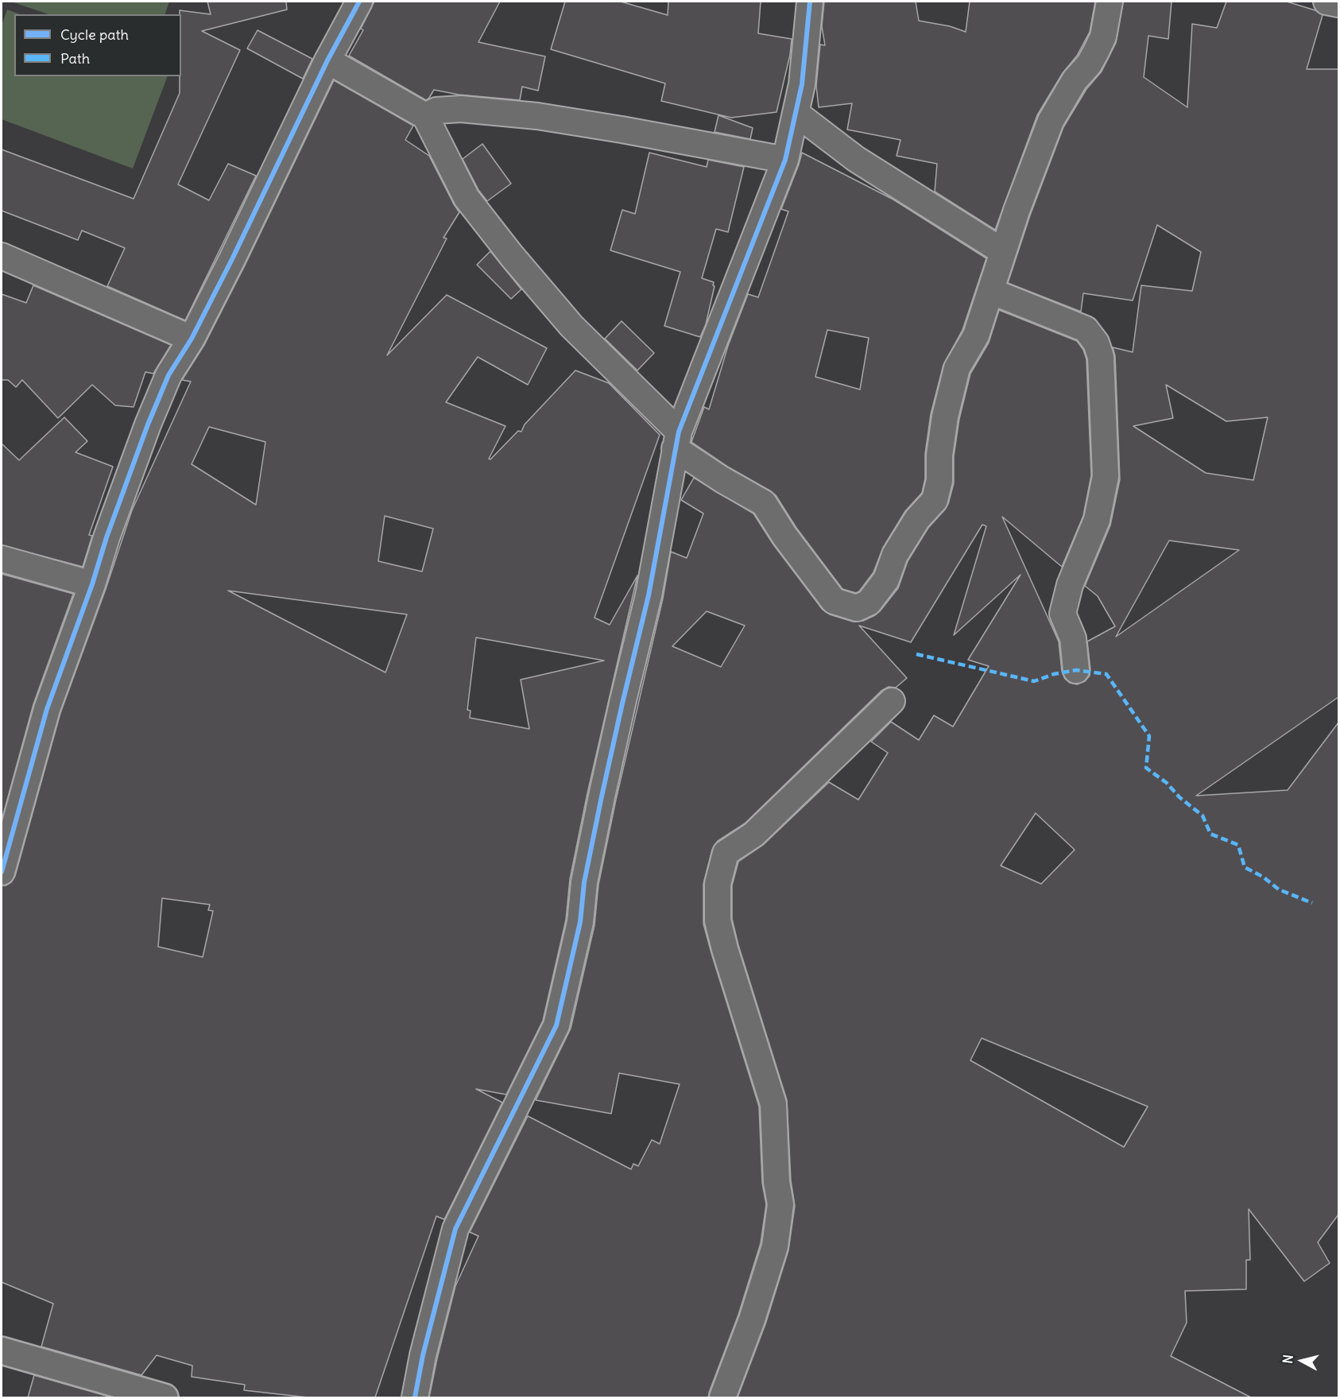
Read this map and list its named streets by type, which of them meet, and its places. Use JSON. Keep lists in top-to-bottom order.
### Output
{
  "legend": ["Cycle path", "Path"],
  "north": "left"
}
